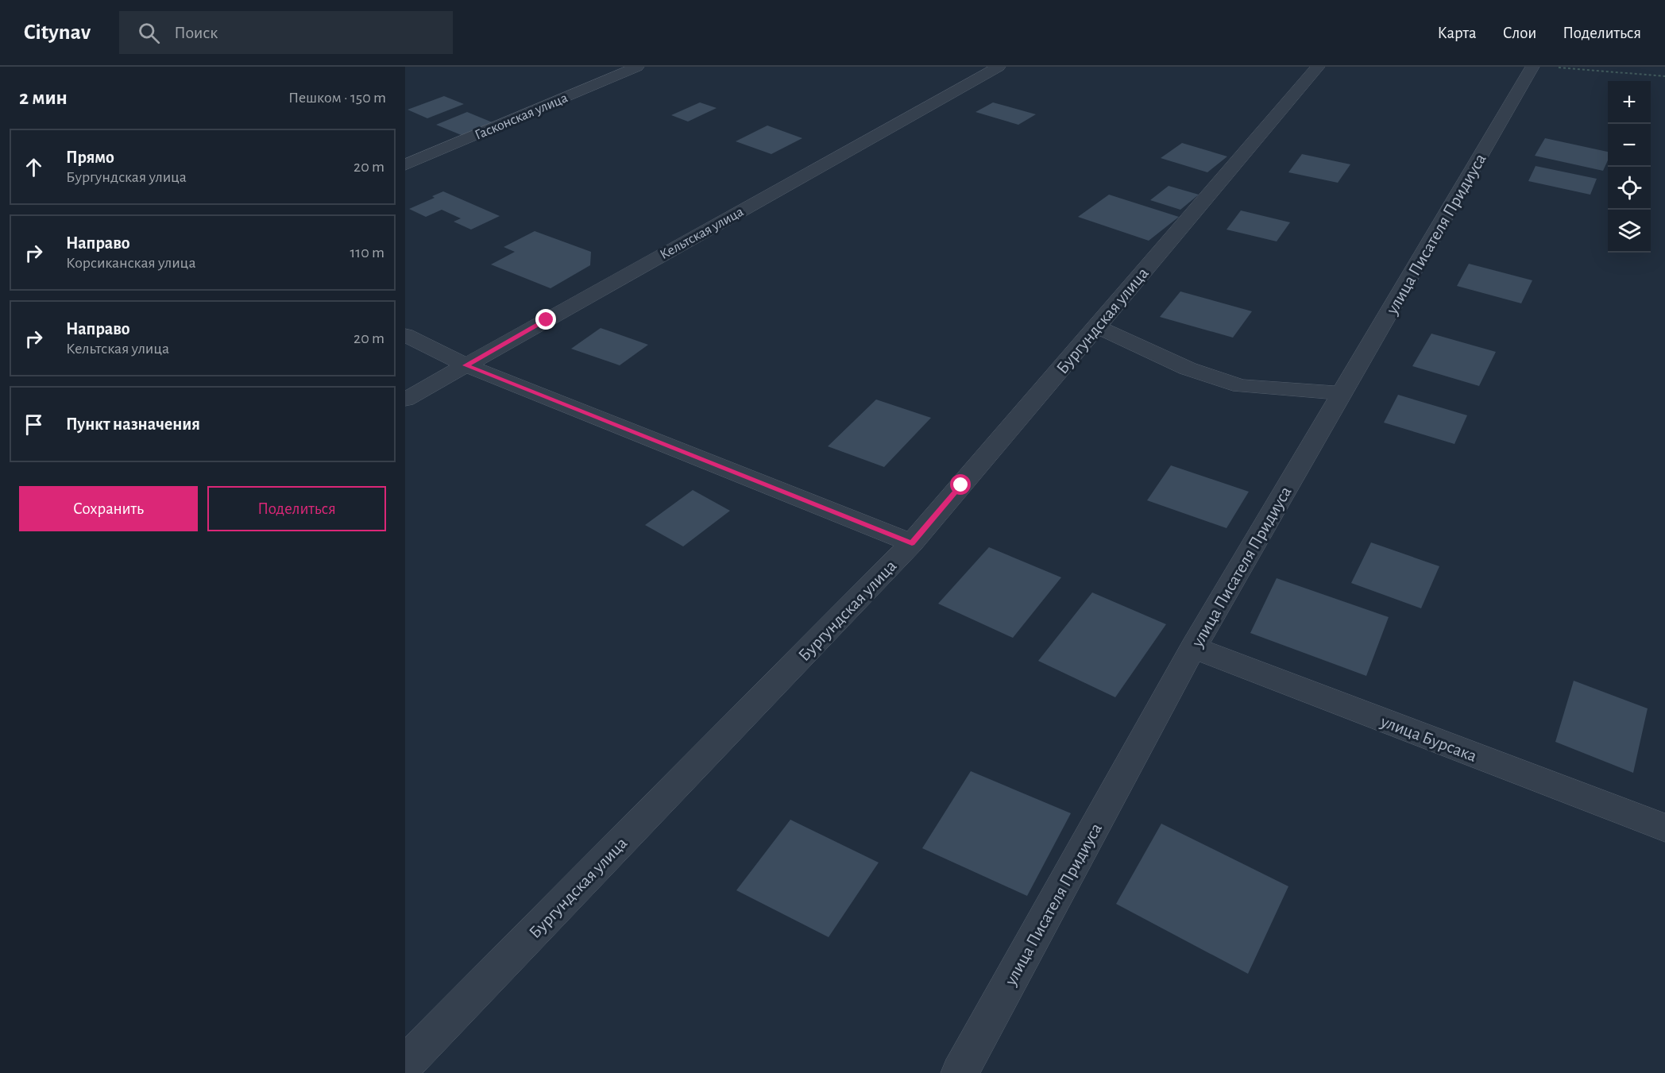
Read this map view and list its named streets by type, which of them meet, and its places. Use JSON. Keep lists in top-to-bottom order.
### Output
{
  "streets": {
    "street": [
      "Гасконская улица",
      "Кельтская улица",
      "улица Писателя Придиуса",
      "Бургундская улица",
      "улица Бурсака"
    ]
  },
  "crossings": [
    ["улица Писателя Придиуса", "улица Бурсака"]
  ],
  "page": {
    "header": "Citynav",
    "search": "Поиск",
    "nav": ["Карта", "Слои", "Поделиться"],
    "heading": ["2 мин", "Пешком · 150 m"],
    "map_buttons": ["+", "−"],
    "list": [
      ["Прямо", "Бургундская улица", "20 m"],
      ["Направо", "Корсиканская улица", "110 m"],
      ["Направо", "Кельтская улица", "20 m"],
      "Пункт назначения"
    ],
    "buttons": ["Сохранить", "Поделиться"]
  }
}
